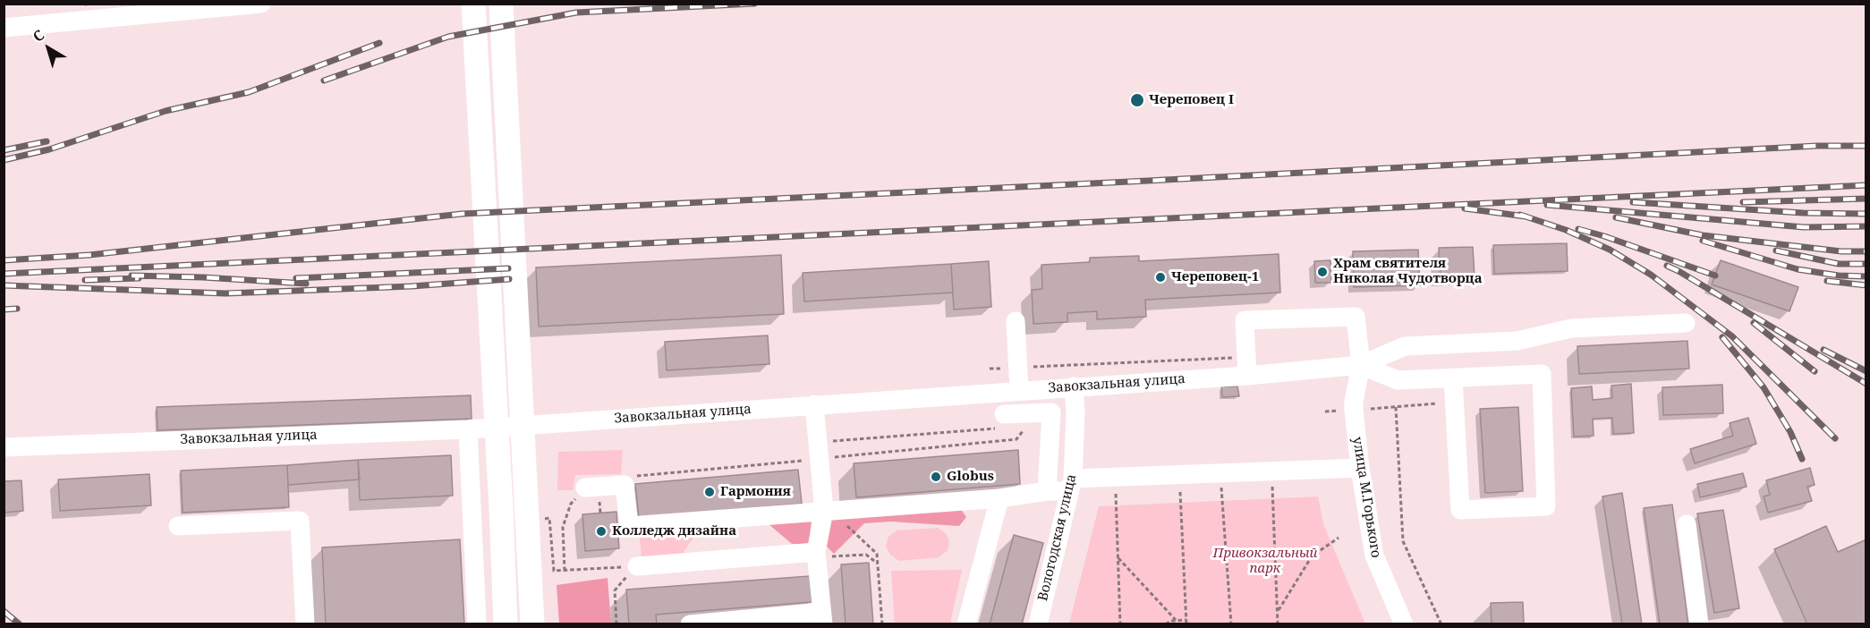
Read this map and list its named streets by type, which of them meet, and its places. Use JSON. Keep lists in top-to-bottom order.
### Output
{
  "streets": {
    "street": ["Завокзальная улица", "улица М.Горького", "Вологодская улица"]
  },
  "crossings": [
    ["Завокзальная улица", "улица М.Горького"],
    ["Завокзальная улица", "Вологодская улица"]
  ],
  "parks": ["Привокзальный парк"],
  "places": [
    "Череповец I",
    "Храм святителя Николая Чудотворца",
    "Череповец-1",
    "Globus",
    "Гармония",
    "Колледж дизайна"
  ],
  "north": "top left"
}
